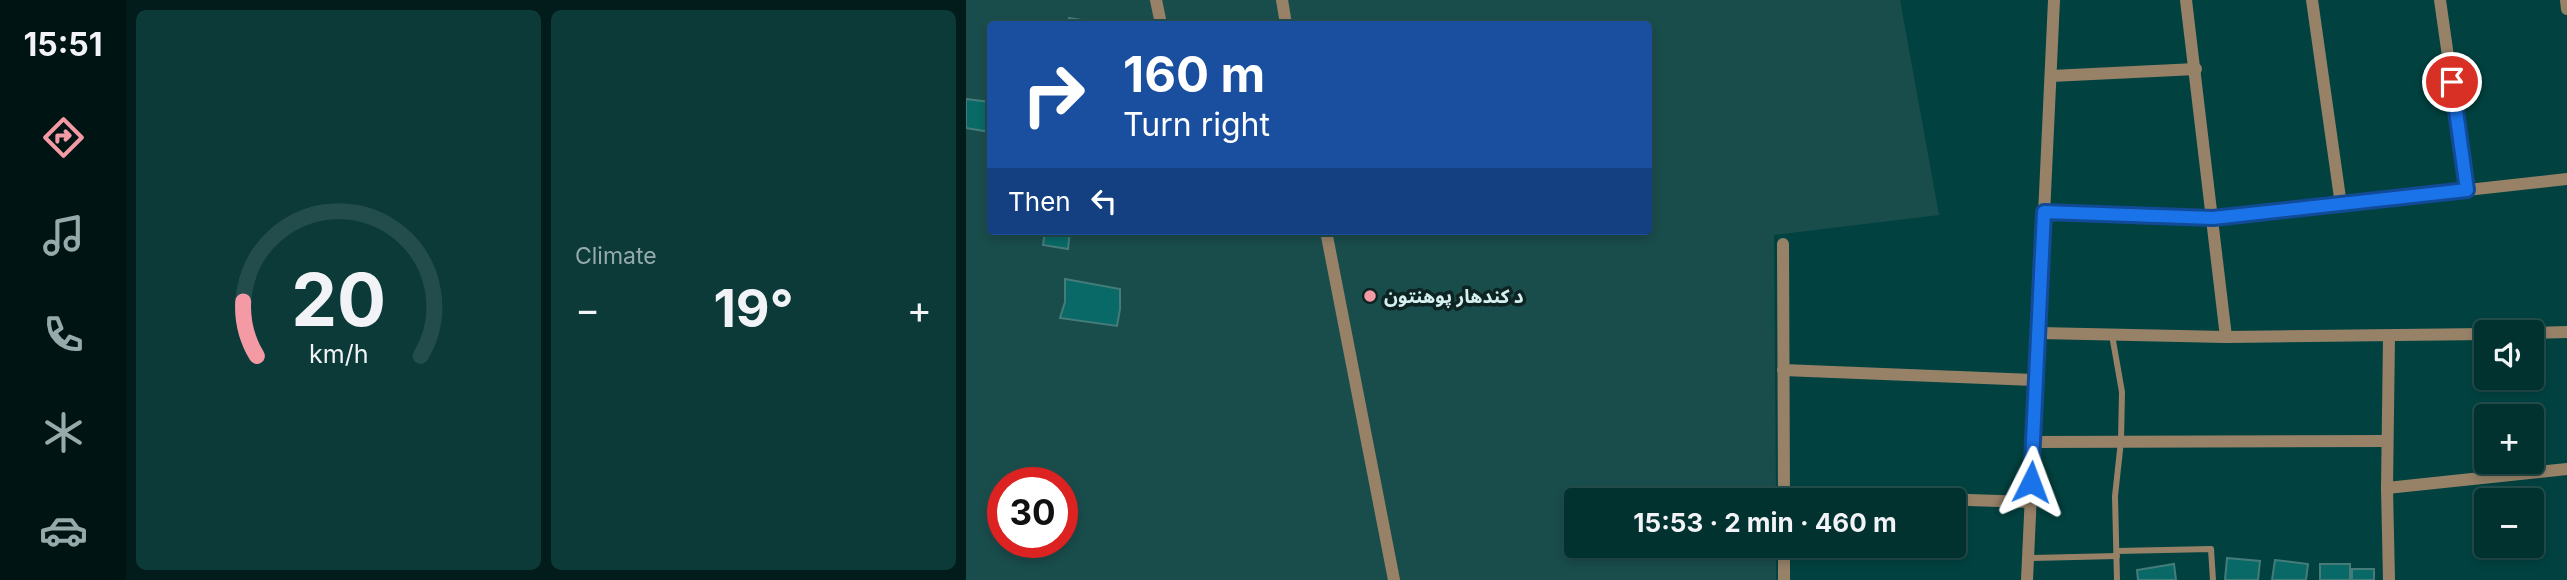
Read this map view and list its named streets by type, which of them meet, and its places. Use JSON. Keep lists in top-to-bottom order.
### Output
{
  "places": ["د کندهار پوهنتون"],
  "page": {
    "tabs": "15:51",
    "tile": "Climate",
    "turn": ["160 m", "Turn right"],
    "then": "Then",
    "heat": ["−", "19°", "+"],
    "map_buttons": ["+", "−"],
    "limit": "30",
    "trip": "15:53 · 2 min · 460 m",
    "gauge": ["20", "km/h"]
  }
}
